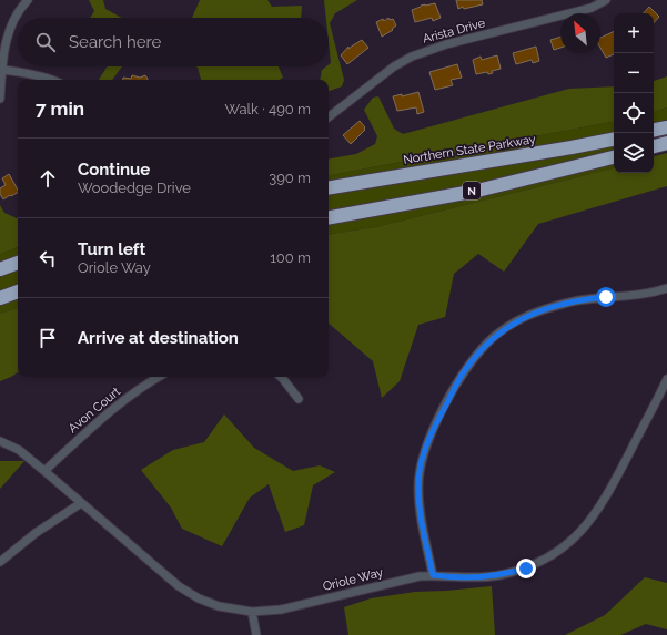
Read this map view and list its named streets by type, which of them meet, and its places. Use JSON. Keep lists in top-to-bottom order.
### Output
{
  "streets": {
    "highway": ["Northern State Parkway", "N"],
    "street": ["Arista Drive", "Avon Court", "Oriole Way"]
  },
  "crossings": [
    ["Avon Court", "Oriole Way"]
  ],
  "north": "top left",
  "page": {
    "map_buttons": ["+", "−"],
    "search": "Search here",
    "heading": ["7 min", "Walk · 490 m"],
    "list": [
      ["Continue", "Woodedge Drive", "390 m"],
      ["Turn left", "Oriole Way", "100 m"],
      "Arrive at destination"
    ]
  }
}
